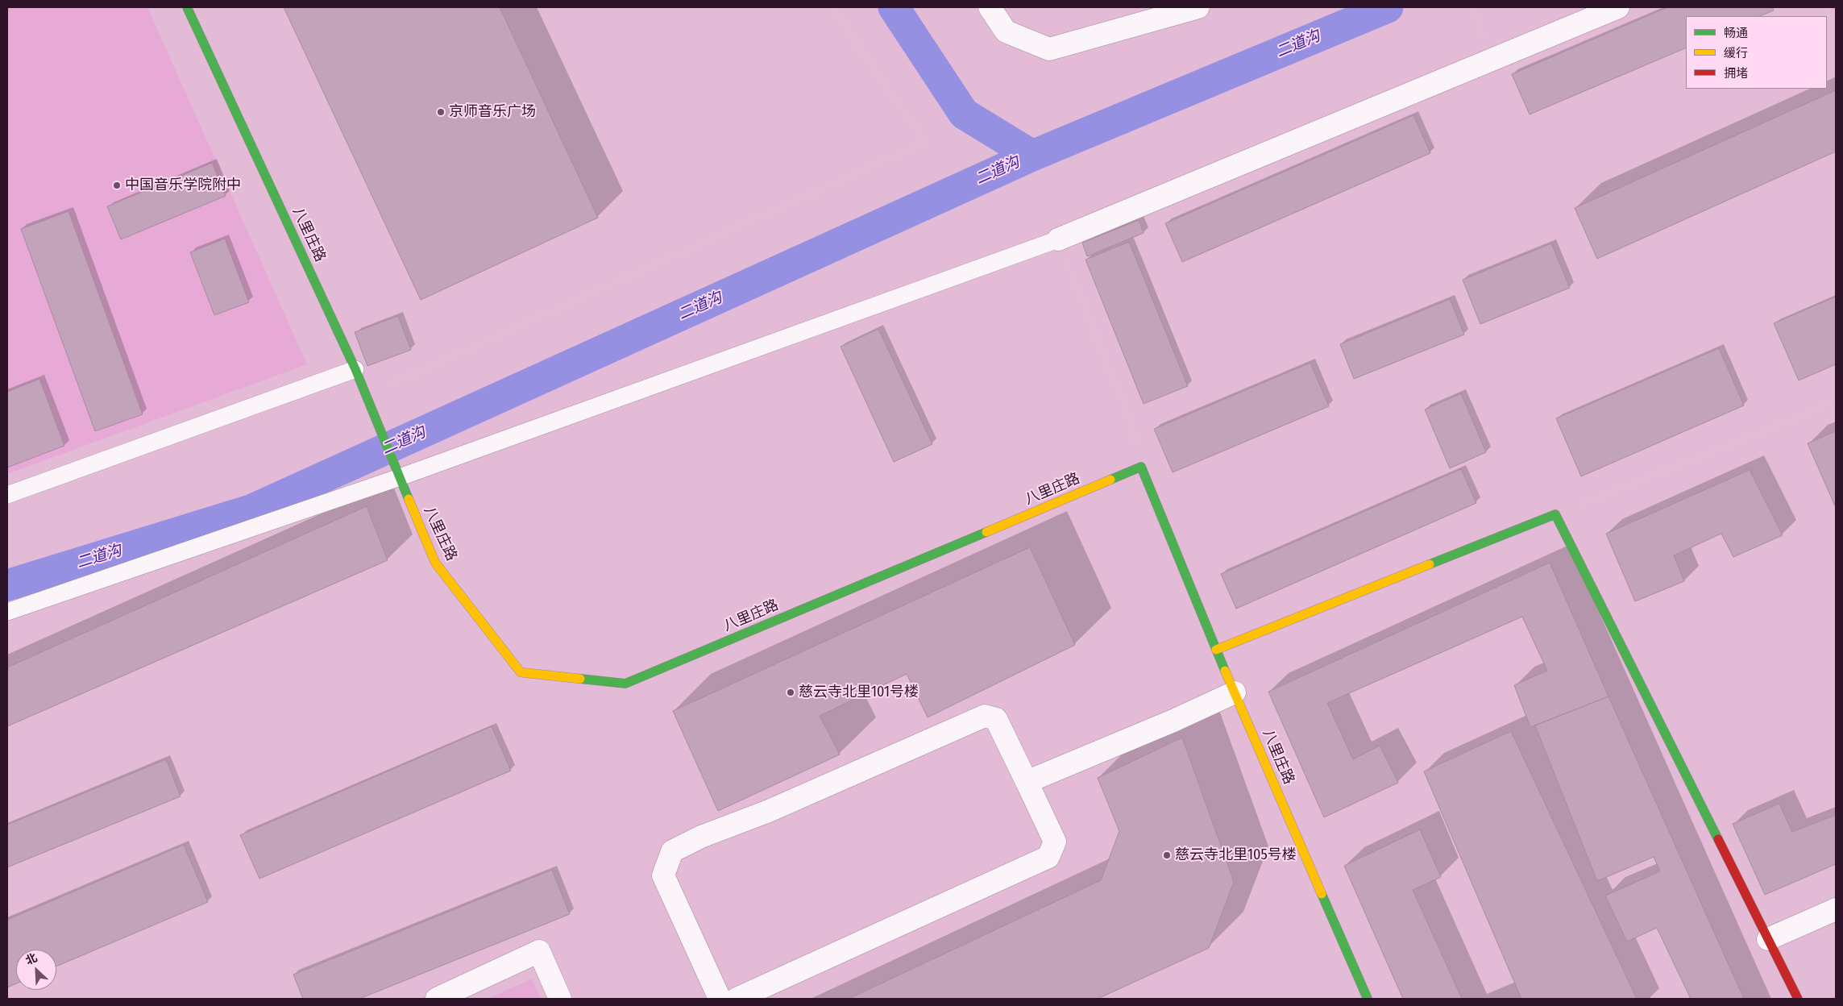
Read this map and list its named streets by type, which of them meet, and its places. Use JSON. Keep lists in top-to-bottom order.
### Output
{
  "streets": {
    "street": ["八里庄路"]
  },
  "water": ["二道沟"],
  "places": [
    "京师音乐广场",
    "中国音乐学院附中",
    "慈云寺北里101号楼",
    "慈云寺北里105号楼"
  ],
  "legend": ["畅通", "缓行", "拥堵"],
  "north": "top left"
}
